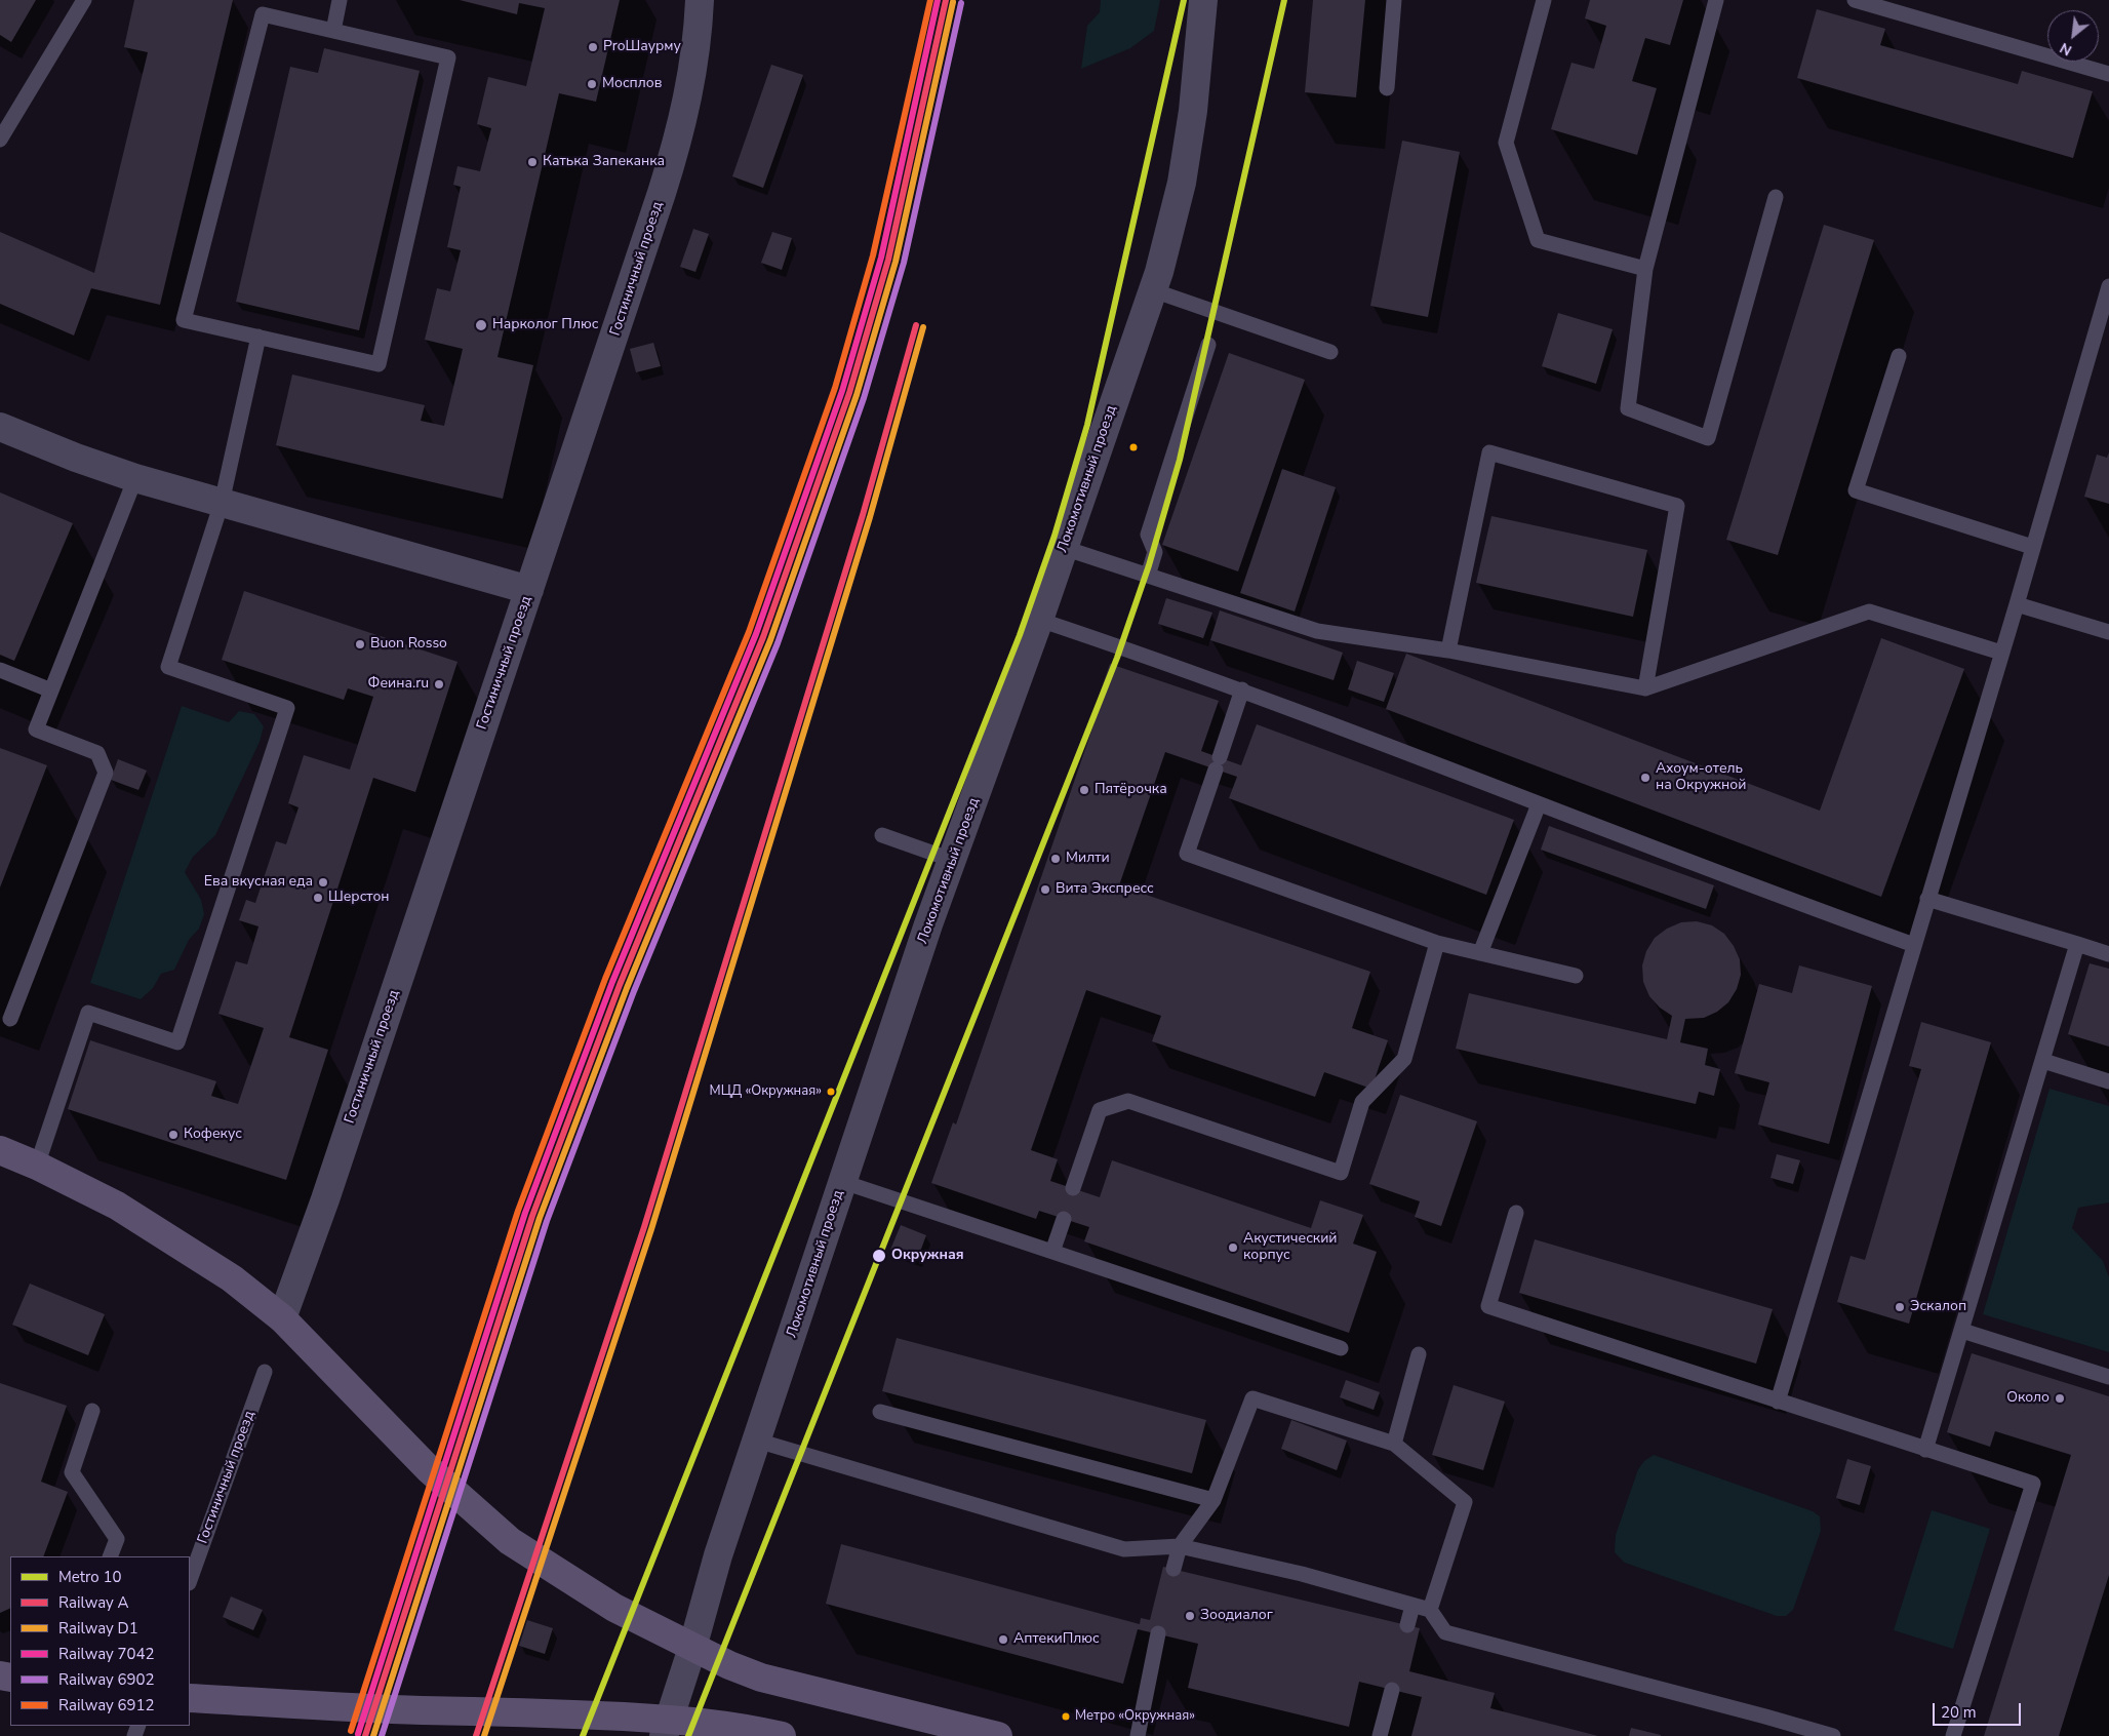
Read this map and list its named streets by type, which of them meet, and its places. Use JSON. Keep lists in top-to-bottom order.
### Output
{
  "streets": {
    "street": ["Гостиничный проезд", "Локомотивный проезд"]
  },
  "places": [
    "ProШаурму",
    "Мосплов",
    "Катька Запеканка",
    "Нарколог Плюс",
    "Buon Rosso",
    "Феина.ru",
    "Ахоум-отель на Окружной",
    "Пятёрочка",
    "Милти",
    "Ева вкусная еда",
    "Вита Экспресс",
    "Шерстон",
    "МЦД «Окружная»",
    "Кофекус",
    "Акустический корпус",
    "Окружная",
    "Эскалоп",
    "Около",
    "Зоодиалог",
    "АптекиПлюс",
    "Метро «Окружная»"
  ],
  "lines": [
    "metro line 10",
    "rail line A",
    "rail line 7042",
    "rail line 6912",
    "rail line D1",
    "rail line 6902"
  ],
  "legend": [
    "Metro 10",
    "Railway A",
    "Railway D1",
    "Railway 7042",
    "Railway 6902",
    "Railway 6912"
  ],
  "scale_bar": "20 m",
  "north": "bottom left"
}
